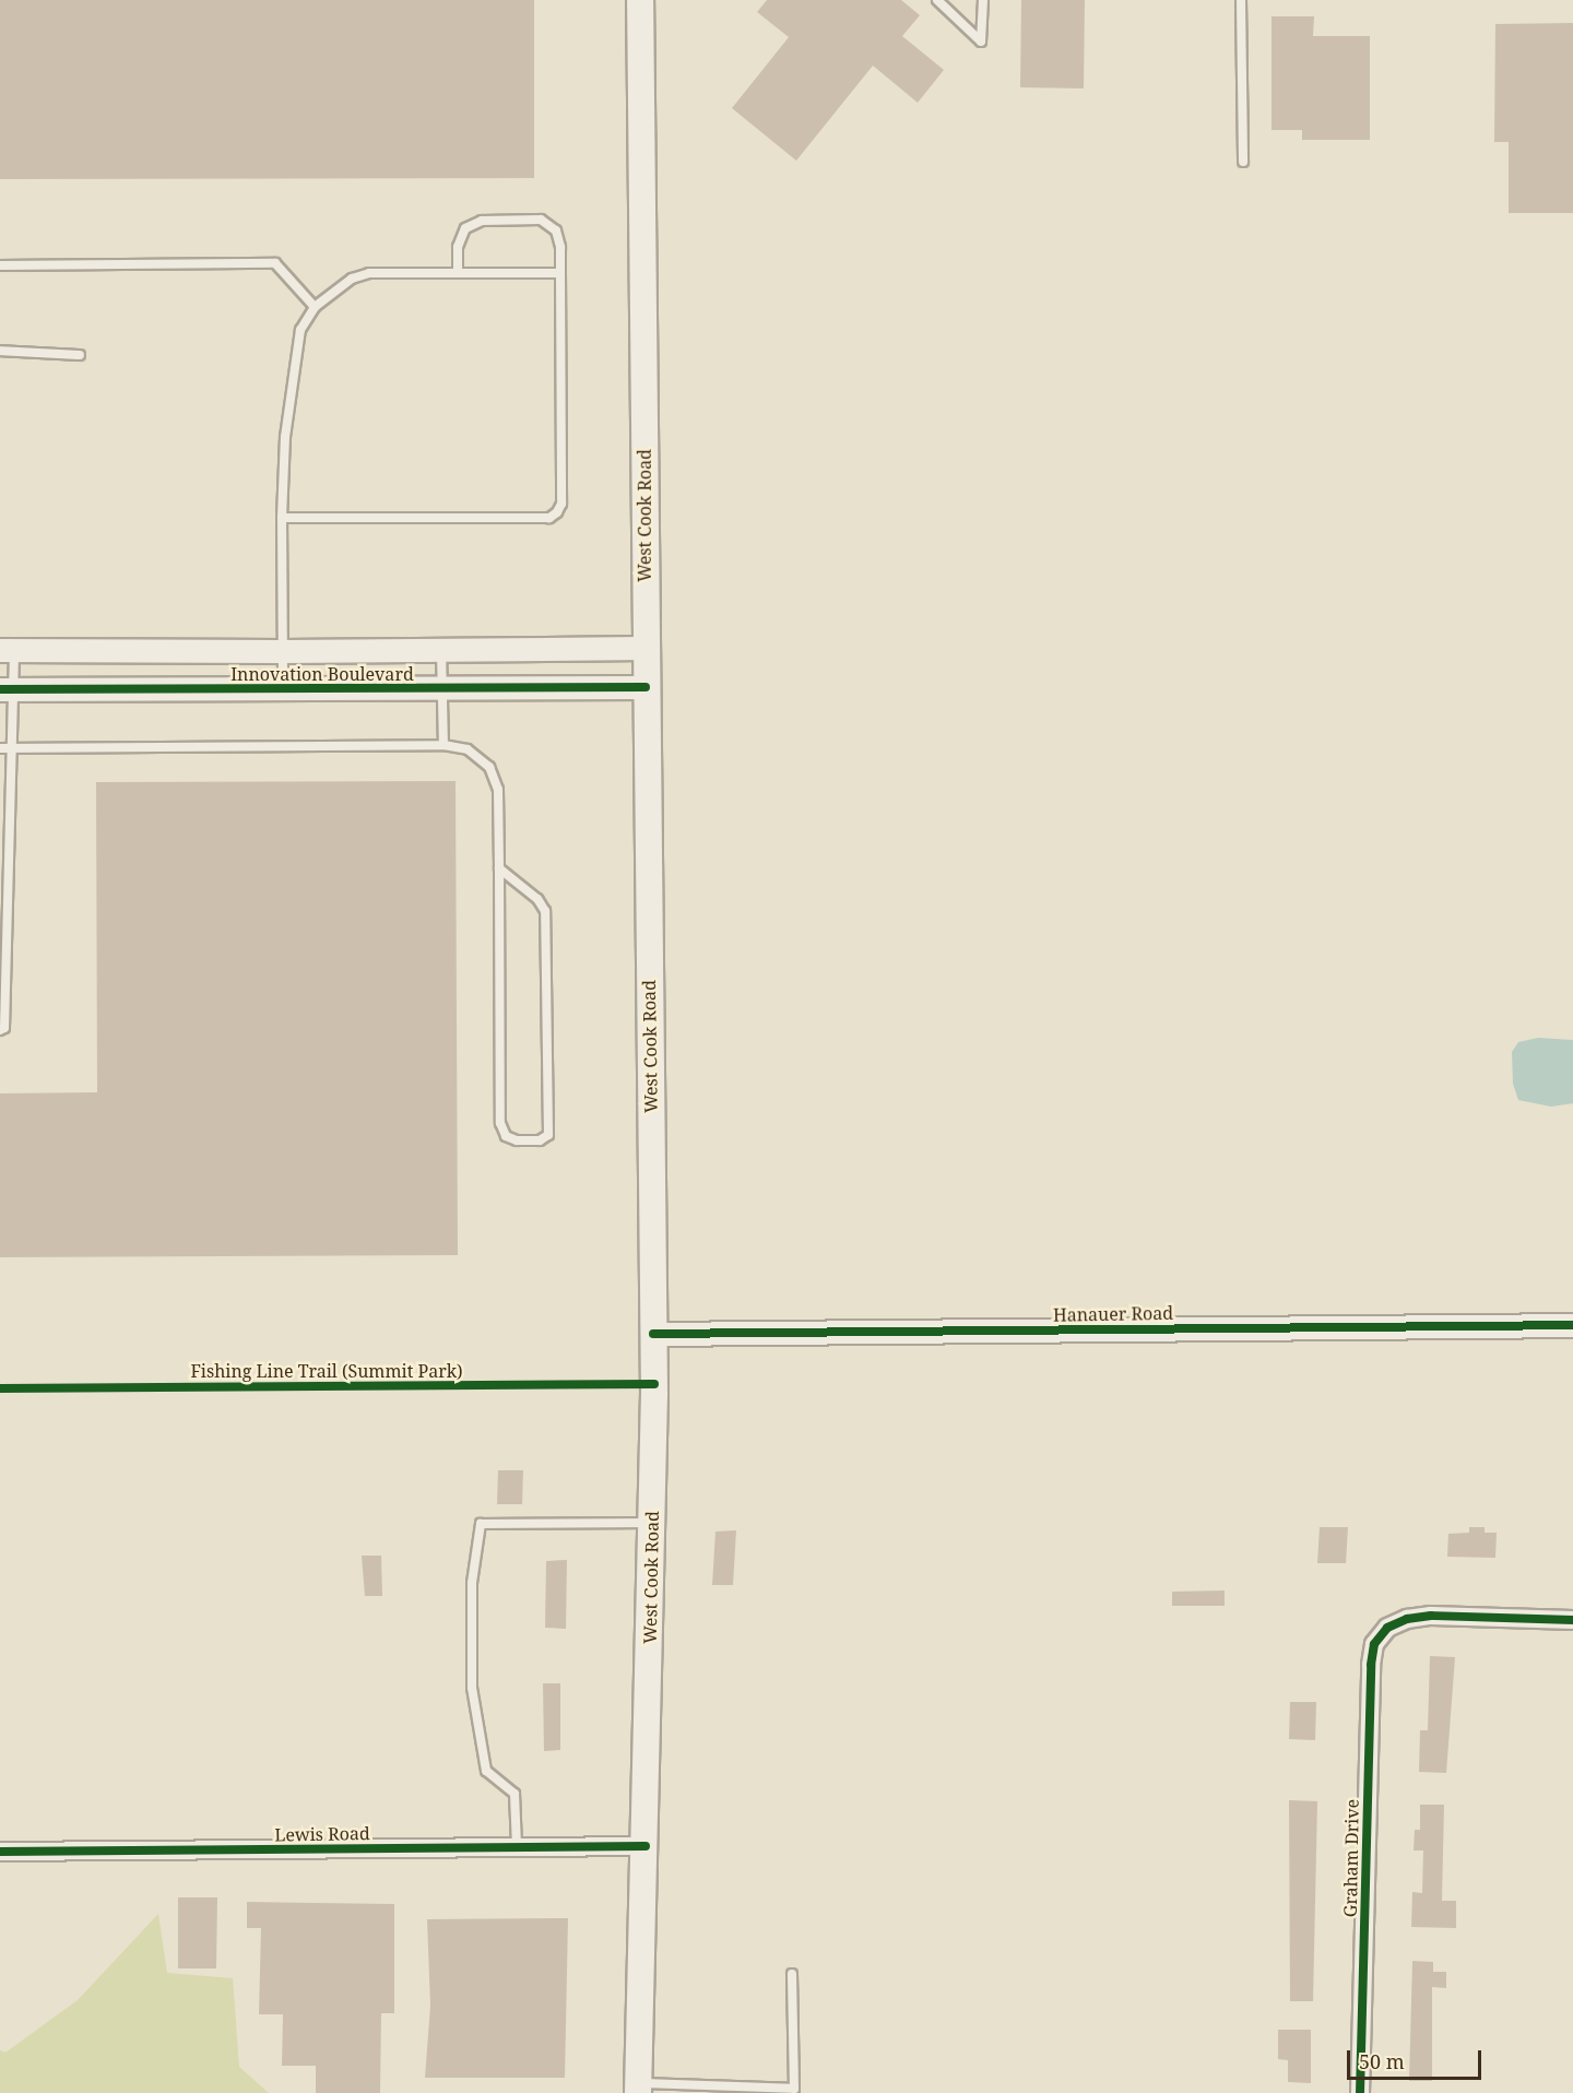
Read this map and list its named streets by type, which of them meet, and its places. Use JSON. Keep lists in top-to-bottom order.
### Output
{
  "streets": {
    "main road": ["West Cook Road"],
    "street": [
      "Innovation Boulevard",
      "Hanauer Road",
      "Lewis Road",
      "Graham Drive"
    ],
    "cycle path": ["Fishing Line Trail (Summit Park)"]
  },
  "crossings": [
    ["West Cook Road", "Innovation Boulevard"],
    ["West Cook Road", "Hanauer Road"],
    ["West Cook Road", "Lewis Road"]
  ],
  "scale_bar": "50 m"
}
